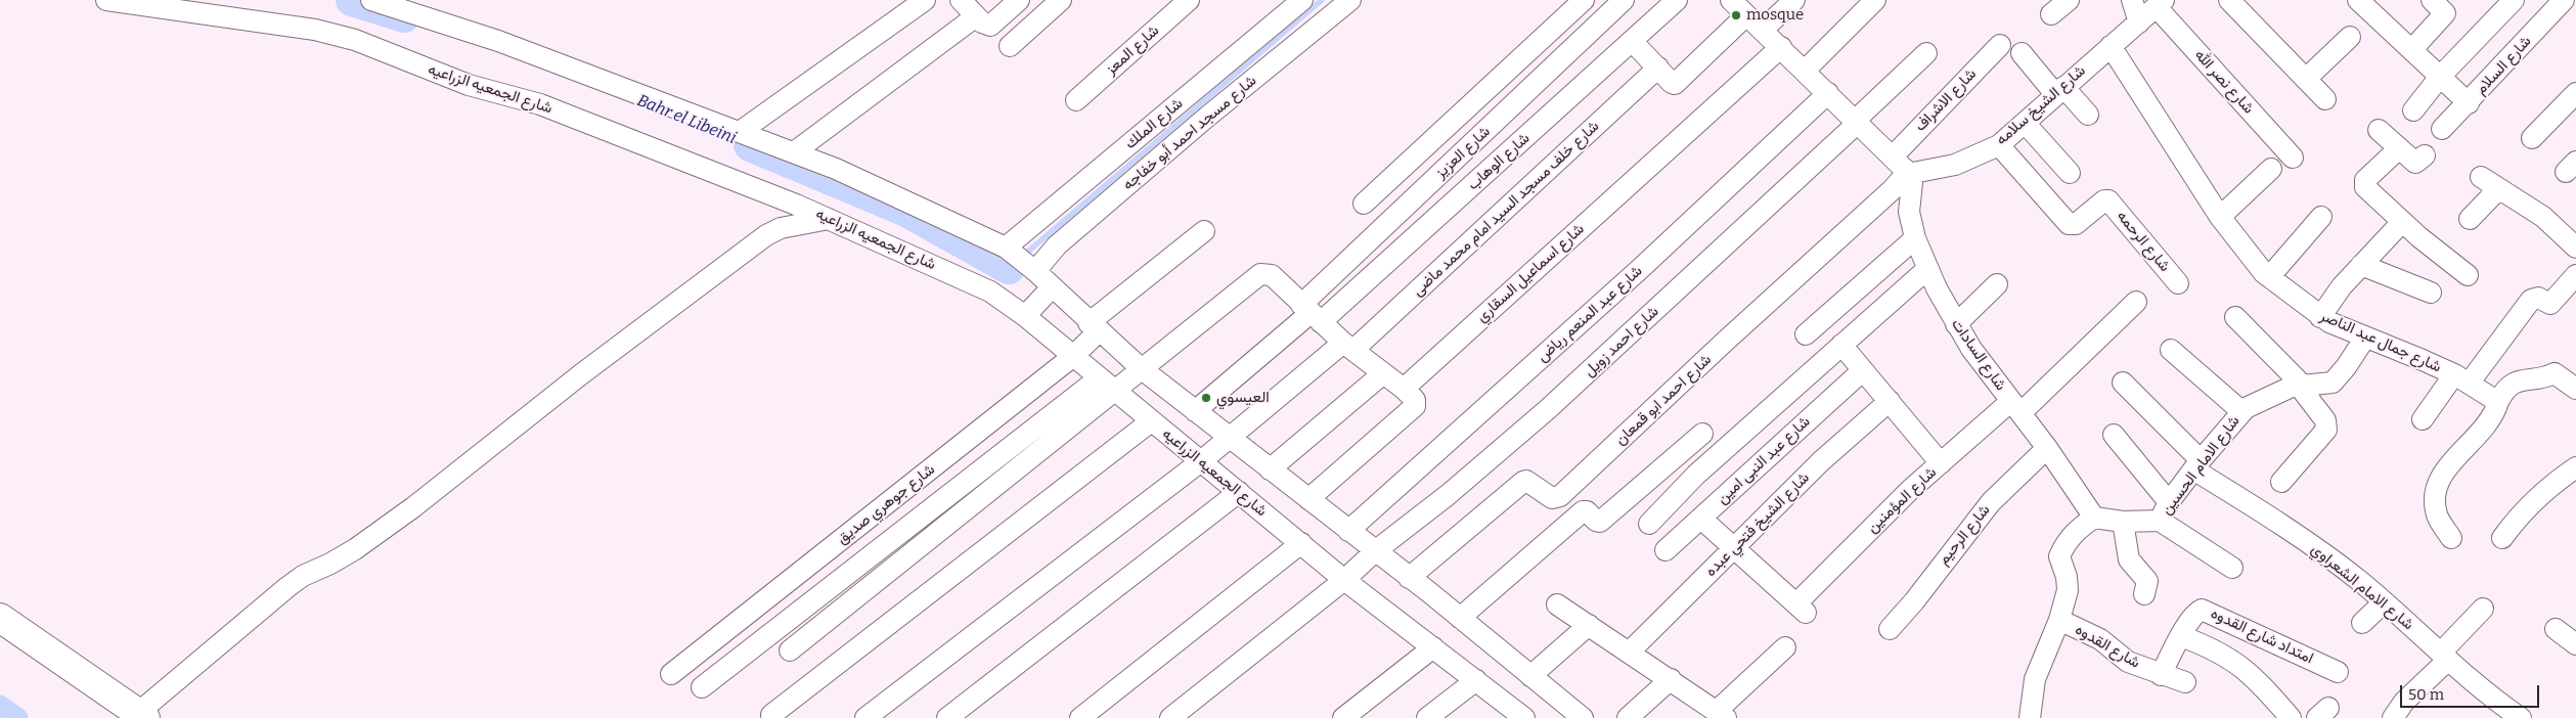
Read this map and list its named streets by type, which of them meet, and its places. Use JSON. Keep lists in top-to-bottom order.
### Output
{
  "streets": {
    "street": [
      "شارع المعز",
      "شارع السلام",
      "شارع نصر الله",
      "شارع الجمعيه الزراعيه",
      "شارع الاشراف",
      "شارع الشيخ سلامه",
      "شارع الملك",
      "شارع مسجد احمد أبو خفاجه",
      "شارع العزيز",
      "شارع الوهاب",
      "شارع خلف مسجد السيد امام محمد ماضى",
      "شارع الرحمه",
      "شارع اسماعيل السقاري",
      "شارع عبد المنعم رياض",
      "شارع احمد زويل",
      "شارع جمال عبد الناصر",
      "شارع السادات",
      "شارع احمد ابو قمعان",
      "شارع عبد النبى امين",
      "شارع الامام الحسين",
      "شارع المؤمنين",
      "شارع جوهري صديق",
      "شارع الشيخ فتحي عبده",
      "شارع الرحيم",
      "شارع الامام الشعراوي",
      "امتداد شارع القدوه",
      "شارع القدوه"
    ]
  },
  "crossings": [
    ["شارع نصر الله", "شارع الشيخ سلامه"],
    ["شارع الجمعيه الزراعيه", "شارع خلف مسجد السيد امام محمد ماضى"],
    ["شارع الجمعيه الزراعيه", "شارع احمد زويل"],
    ["شارع الجمعيه الزراعيه", "شارع جوهري صديق"],
    ["شارع الاشراف", "شارع الشيخ سلامه"],
    ["شارع الاشراف", "شارع السادات"],
    ["شارع الاشراف", "شارع احمد ابو قمعان"],
    ["شارع الشيخ سلامه", "شارع الرحمه"],
    ["شارع الشيخ سلامه", "شارع جمال عبد الناصر"],
    ["شارع الشيخ سلامه", "شارع السادات"],
    ["شارع الشيخ سلامه", "شارع احمد ابو قمعان"],
    ["شارع العزيز", "شارع الوهاب"],
    ["شارع جمال عبد الناصر", "شارع الامام الحسين"],
    ["شارع السادات", "شارع احمد ابو قمعان"],
    ["شارع السادات", "شارع المؤمنين"],
    ["شارع السادات", "شارع الرحيم"],
    ["شارع الامام الحسين", "شارع الامام الشعراوي"],
    ["شارع المؤمنين", "شارع الشيخ فتحي عبده"],
    ["امتداد شارع القدوه", "شارع القدوه"]
  ],
  "water": ["Bahr el Libeini"],
  "places": ["mosque", "العيسوي"],
  "scale_bar": "50 m"
}
